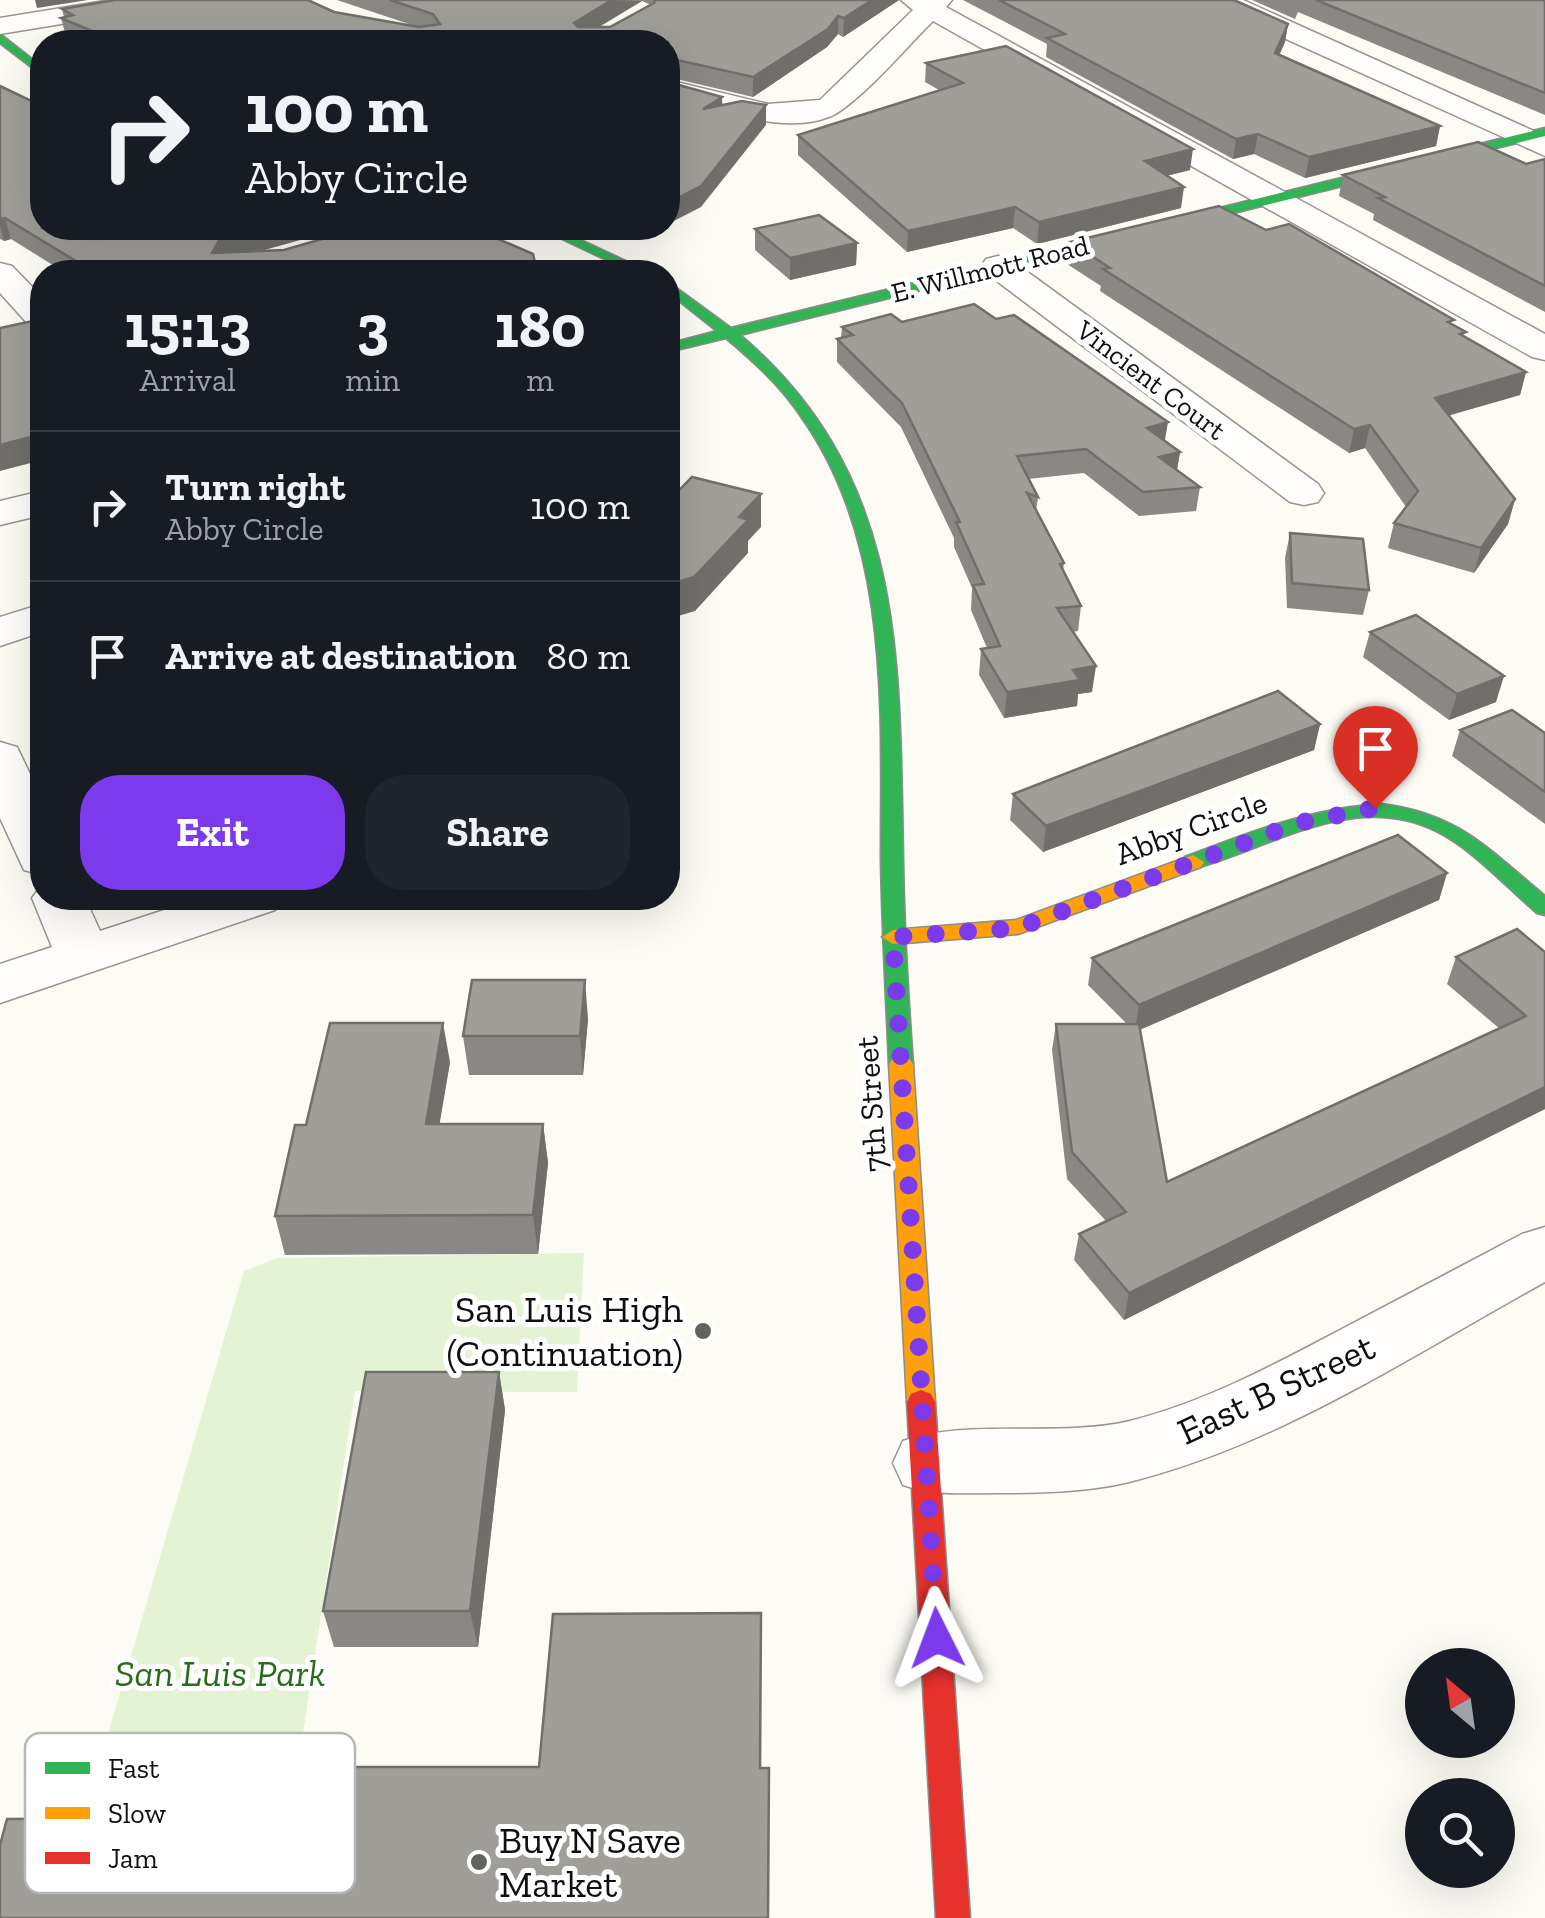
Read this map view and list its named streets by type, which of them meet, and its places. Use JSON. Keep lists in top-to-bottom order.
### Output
{
  "streets": {
    "street": [
      "E. Willmott Road",
      "Vincient Court",
      "Abby Circle",
      "7th Street",
      "East B Street"
    ]
  },
  "crossings": [
    ["E. Willmott Road", "Vincient Court"],
    ["E. Willmott Road", "7th Street"],
    ["Abby Circle", "7th Street"],
    ["7th Street", "East B Street"]
  ],
  "parks": ["San Luis Park"],
  "places": ["San Luis High (Continuation)", "Buy N Save Market"],
  "legend": ["Fast", "Slow", "Jam"],
  "north": "top left",
  "page": {
    "turn": ["100 m", "Abby Circle"],
    "eta": [
      "15:13",
      "Arrival",
      "3",
      "min",
      "180",
      "m"
    ],
    "list": [
      {
        "name": "Turn right",
        "note": "Abby Circle",
        "value": "100 m"
      },
      {
        "name": "Arrive at destination",
        "value": "80 m"
      }
    ],
    "buttons": ["Exit", "Share"]
  }
}
